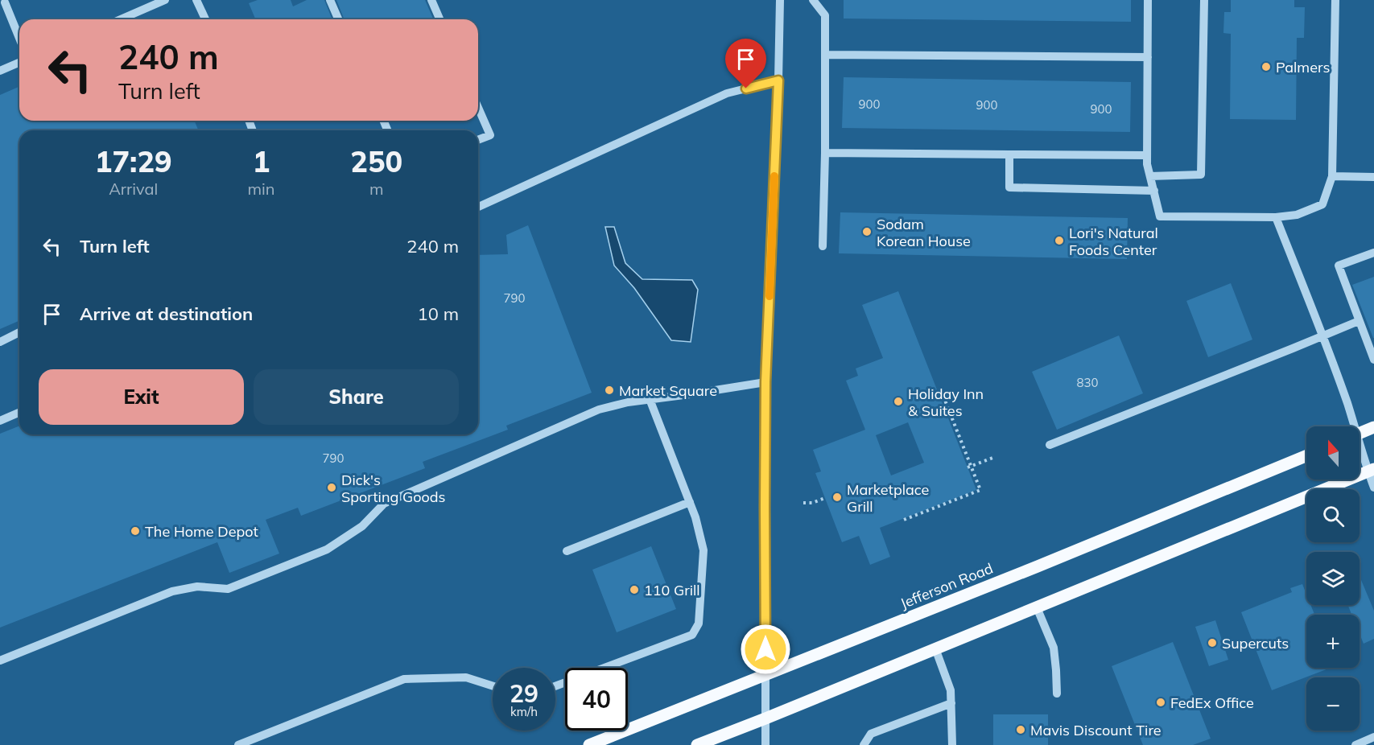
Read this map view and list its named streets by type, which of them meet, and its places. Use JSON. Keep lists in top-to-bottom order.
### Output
{
  "streets": {
    "main road": ["Jefferson Road"]
  },
  "places": [
    "Palmers",
    "Sodam Korean House",
    "Lori's Natural Foods Center",
    "Market Square",
    "Holiday Inn & Suites",
    "Dick's Sporting Goods",
    "Marketplace Grill",
    "The Home Depot",
    "110 Grill",
    "Supercuts",
    "FedEx Office",
    "Mavis Discount Tire"
  ],
  "house_numbers": [
    "900",
    "900",
    "900",
    "790",
    "830",
    "790"
  ],
  "north": "top",
  "page": {
    "turn": ["240 m", "Turn left"],
    "eta": [
      "17:29",
      "Arrival",
      "1",
      "min",
      "250",
      "m"
    ],
    "list": [
      {
        "name": "Turn left",
        "value": "240 m"
      },
      {
        "name": "Arrive at destination",
        "value": "10 m"
      }
    ],
    "buttons": ["Exit", "Share"],
    "map_buttons": ["+", "−"],
    "speed": "29 km/h",
    "limit": "40"
  }
}
